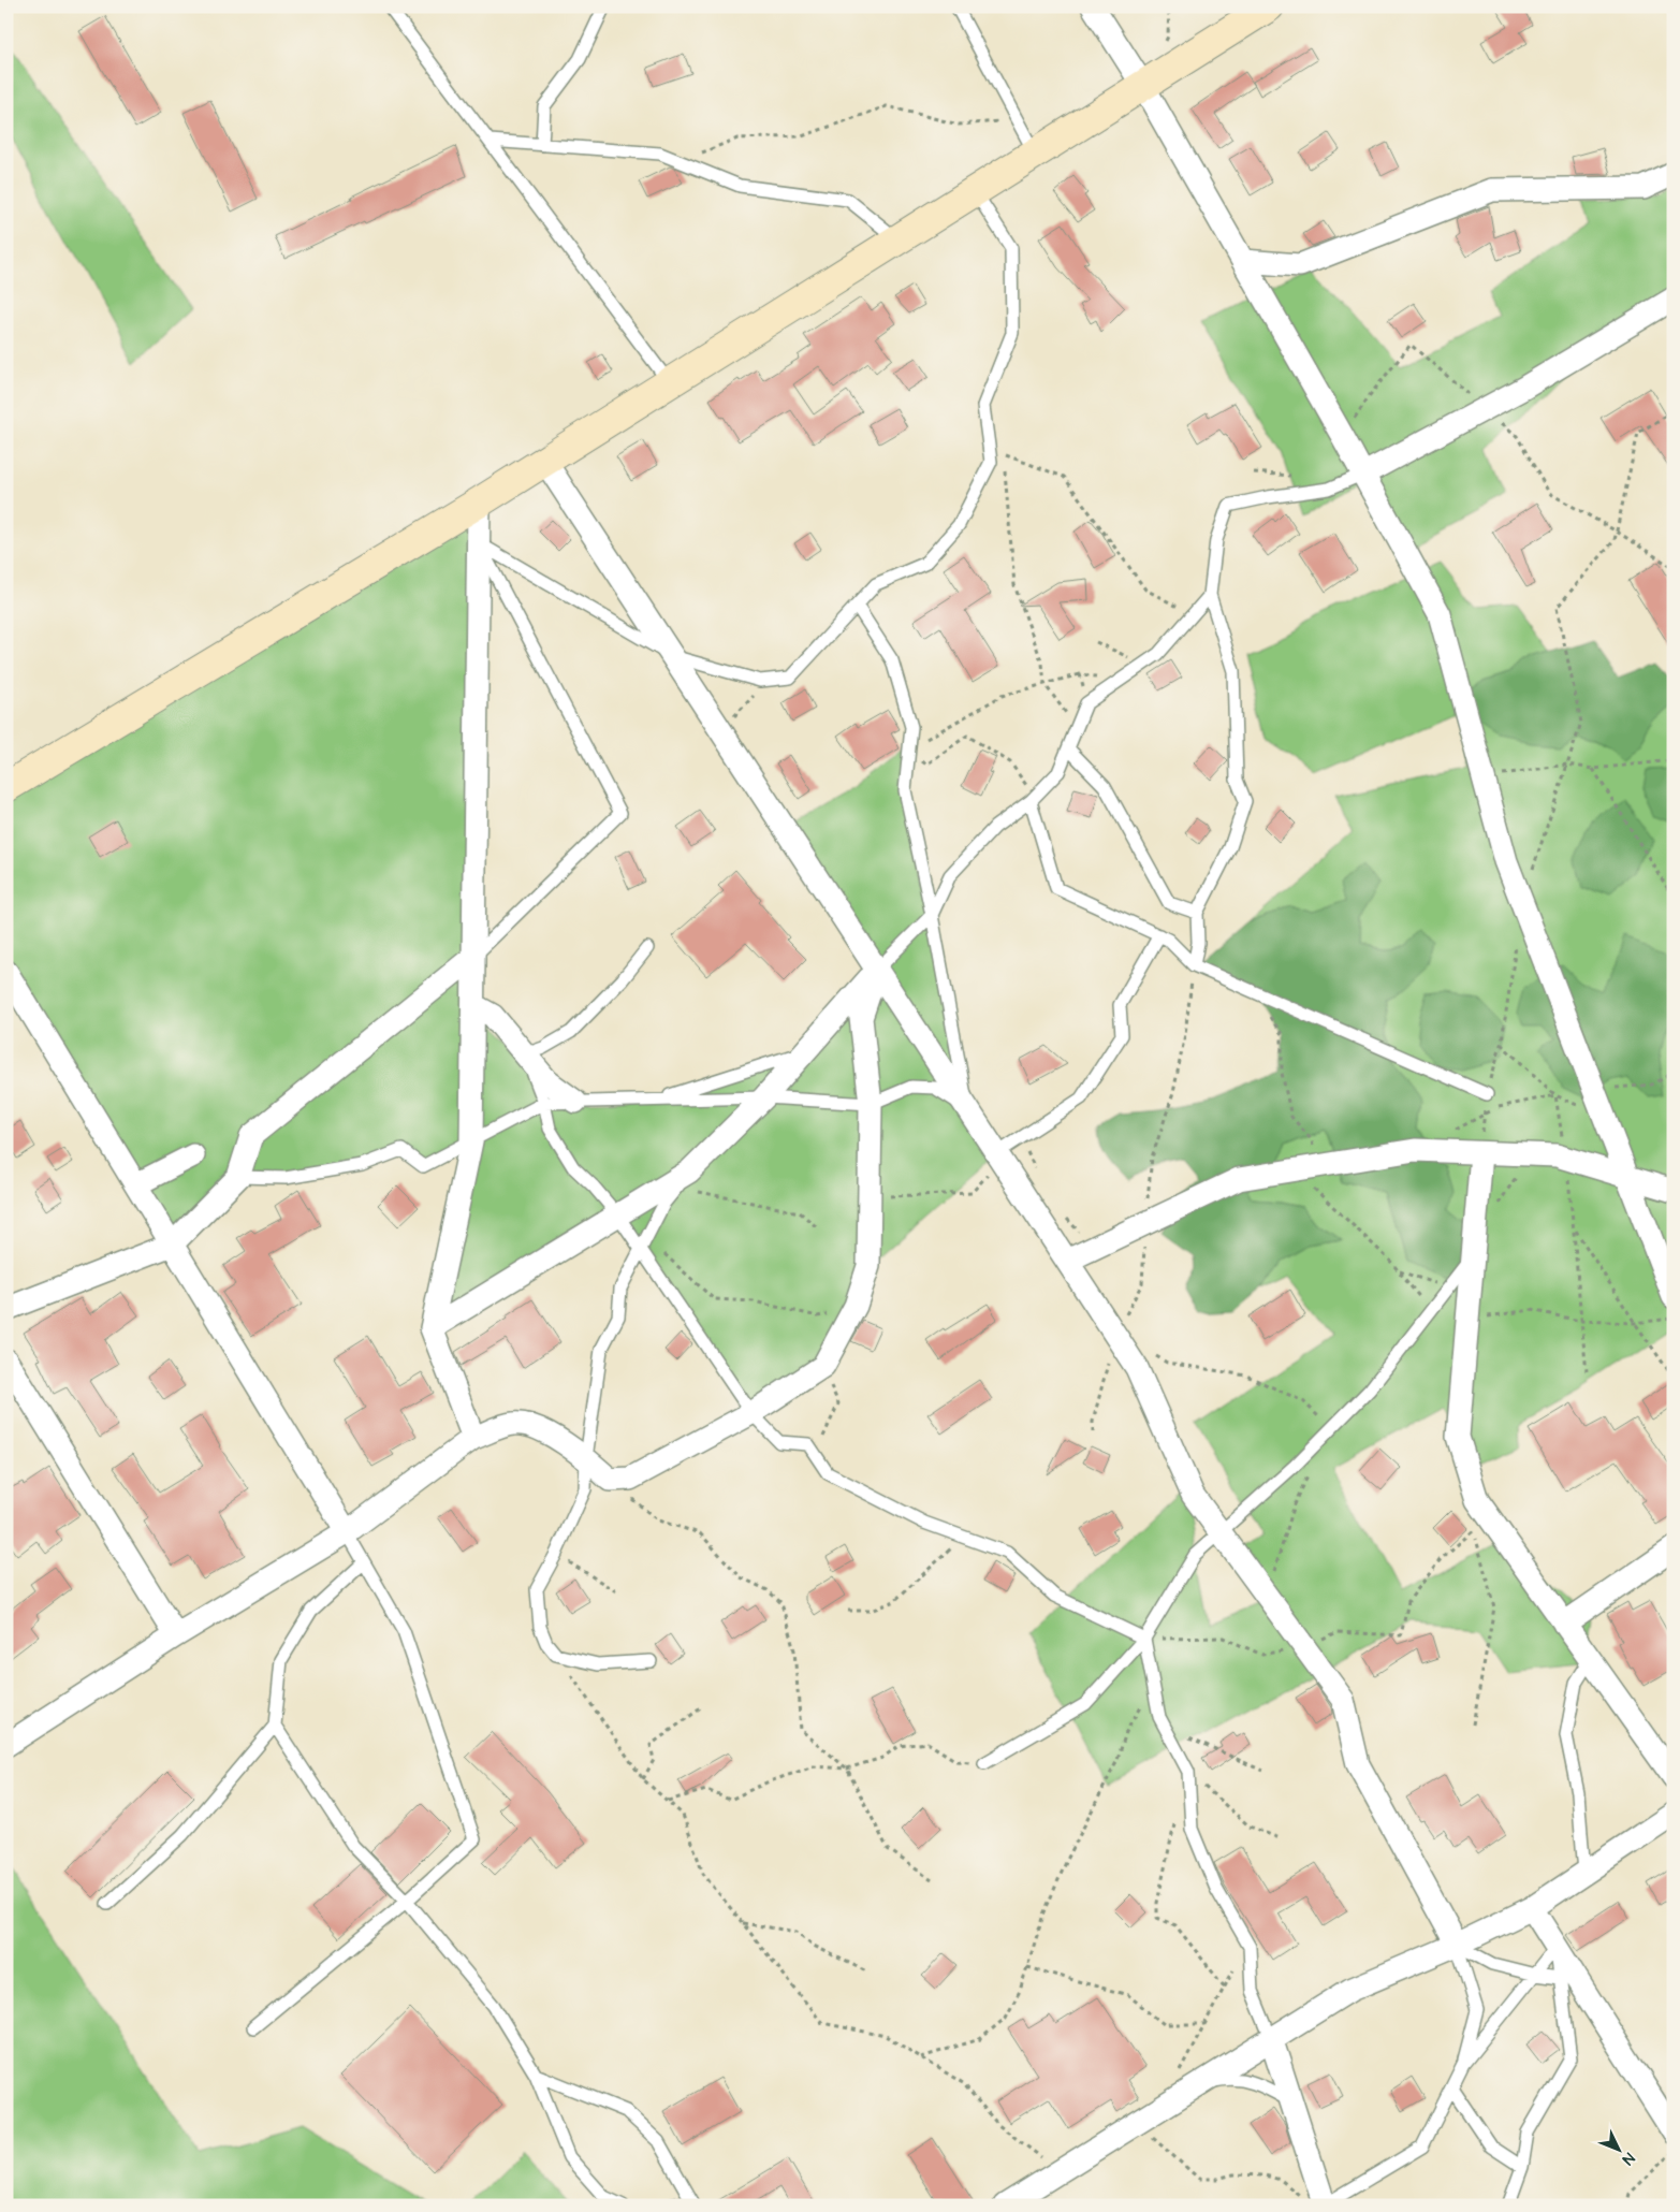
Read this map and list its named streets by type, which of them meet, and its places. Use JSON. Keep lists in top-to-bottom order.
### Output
{
  "north": "bottom right"
}
